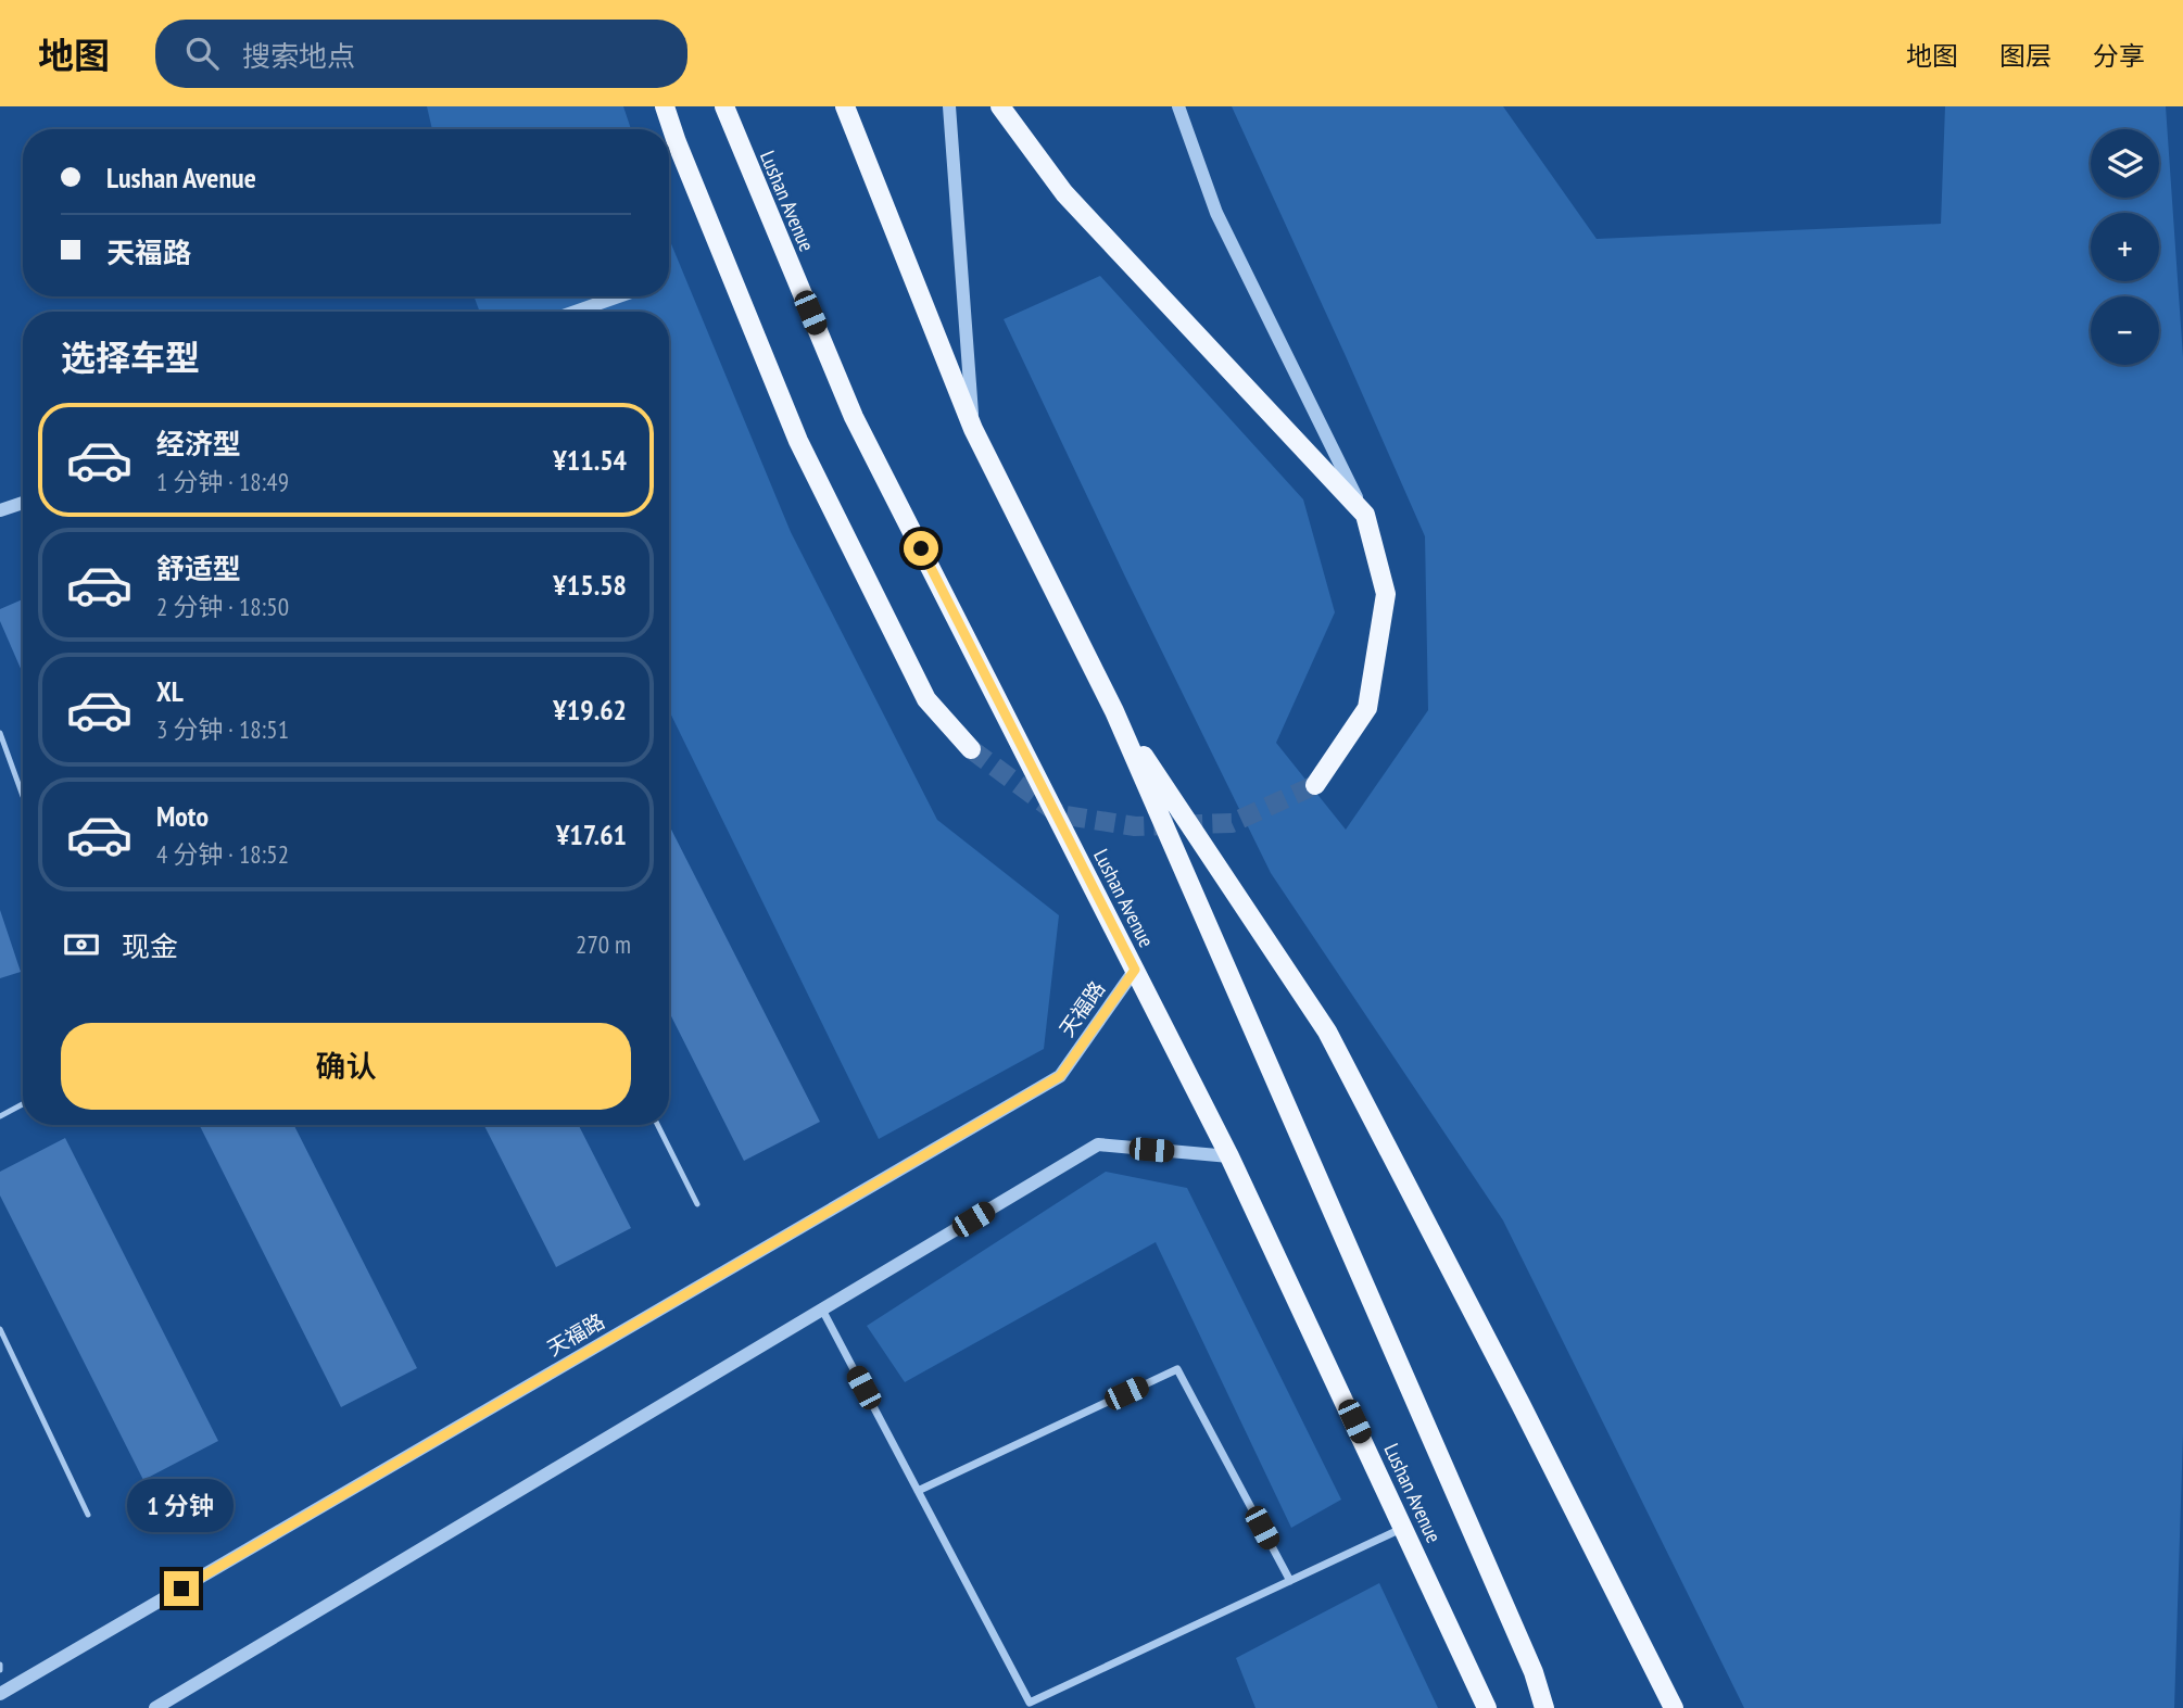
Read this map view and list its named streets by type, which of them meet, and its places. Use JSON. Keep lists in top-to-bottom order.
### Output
{
  "streets": {
    "main road": ["Lushan Avenue"],
    "street": ["天福路"]
  },
  "crossings": [
    ["Lushan Avenue", "天福路"]
  ],
  "page": {
    "header": "地图",
    "search": "搜索地点",
    "nav": ["地图", "图层", "分享"],
    "map_buttons": ["+", "−"],
    "banner": ["Lushan Avenue", "天福路"],
    "heading": "选择车型",
    "list": [
      {
        "name": "经济型",
        "note": "1 分钟 · 18:49",
        "value": "¥11.54"
      },
      {
        "name": "舒适型",
        "note": "2 分钟 · 18:50",
        "value": "¥15.58"
      },
      {
        "name": "XL",
        "note": "3 分钟 · 18:51",
        "value": "¥19.62"
      },
      {
        "name": "Moto",
        "note": "4 分钟 · 18:52",
        "value": "¥17.61"
      }
    ],
    "pay": ["现金", "270 m"],
    "buttons": "确认",
    "bubble": "1 分钟"
  }
}
